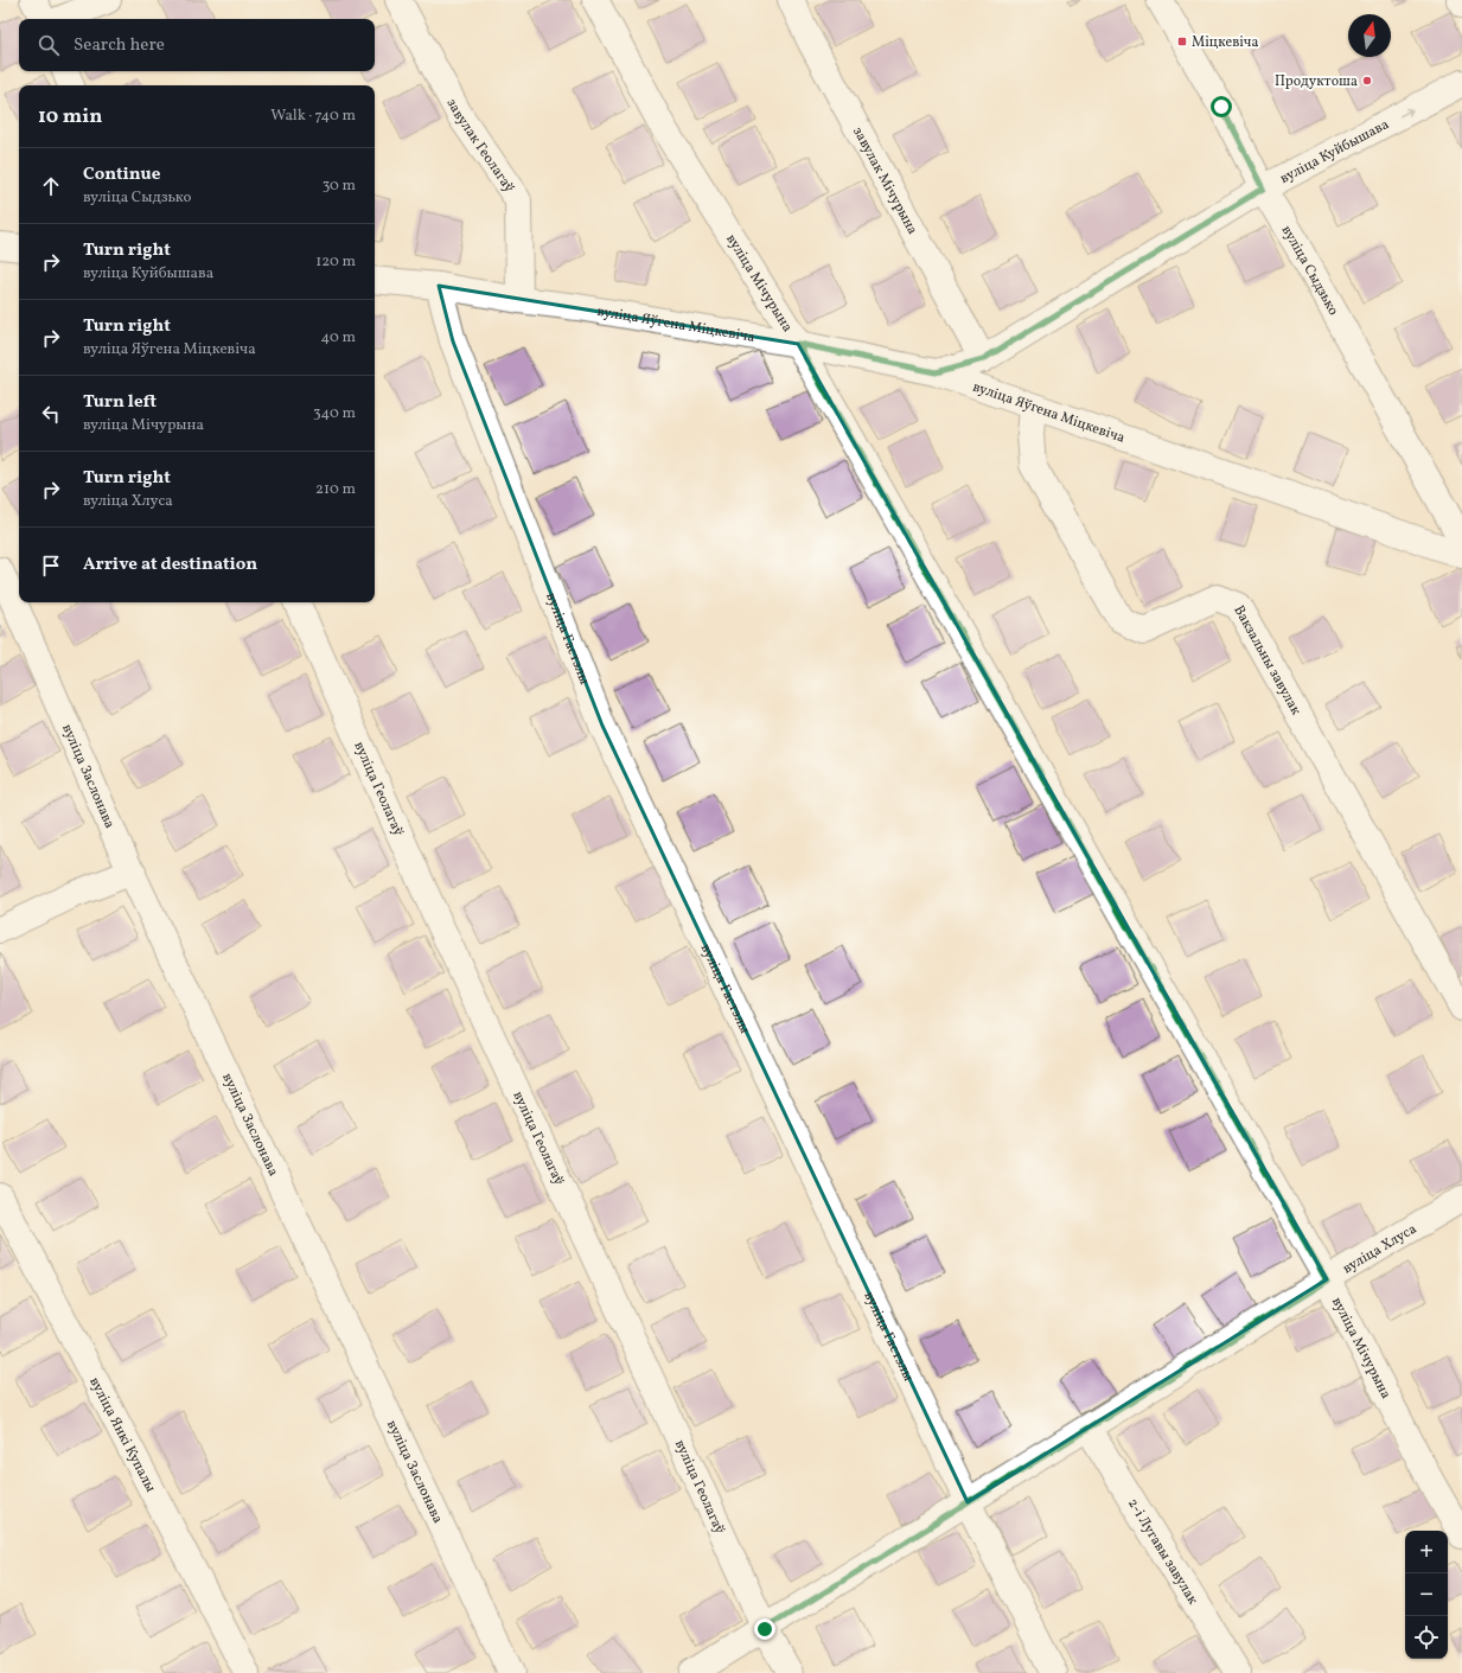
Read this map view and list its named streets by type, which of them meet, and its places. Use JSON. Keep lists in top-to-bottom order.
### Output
{
  "streets": {
    "street": [
      "завулак Геолагаў",
      "вуліца Куйбышава",
      "завулак Мічурына",
      "вуліца Сыдзько",
      "вуліца Мічурына",
      "вуліца Яўгена Міцкевіча",
      "вуліца Гастэлы",
      "Вакзальны завулак",
      "вуліца Заслонава",
      "вуліца Геолагаў",
      "вуліца Хлуса",
      "вуліца Янкі Купалы",
      "2-і Лугавы завулак"
    ]
  },
  "crossings": [
    ["завулак Геолагаў", "вуліца Яўгена Міцкевіча"],
    ["вуліца Куйбышава", "завулак Мічурына"],
    ["вуліца Куйбышава", "вуліца Сыдзько"],
    ["вуліца Куйбышава", "вуліца Яўгена Міцкевіча"],
    ["вуліца Мічурына", "вуліца Яўгена Міцкевіча"],
    ["вуліца Мічурына", "вуліца Хлуса"],
    ["вуліца Яўгена Міцкевіча", "вуліца Гастэлы"],
    ["вуліца Яўгена Міцкевіча", "Вакзальны завулак"],
    ["вуліца Гастэлы", "вуліца Хлуса"],
    ["вуліца Геолагаў", "вуліца Хлуса"],
    ["вуліца Хлуса", "2-і Лугавы завулак"]
  ],
  "one_way": ["вуліца Куйбышава"],
  "places": {
    "transit": ["Міцкевіча"],
    "other": ["Продуктоша"]
  },
  "north": "top",
  "page": {
    "search": "Search here",
    "heading": ["10 min", "Walk · 740 m"],
    "list": [
      ["Continue", "вуліца Сыдзько", "30 m"],
      ["Turn right", "вуліца Куйбышава", "120 m"],
      ["Turn right", "вуліца Яўгена Міцкевіча", "40 m"],
      ["Turn left", "вуліца Мічурына", "340 m"],
      ["Turn right", "вуліца Хлуса", "210 m"],
      "Arrive at destination"
    ],
    "map_buttons": ["+", "−"]
  }
}
